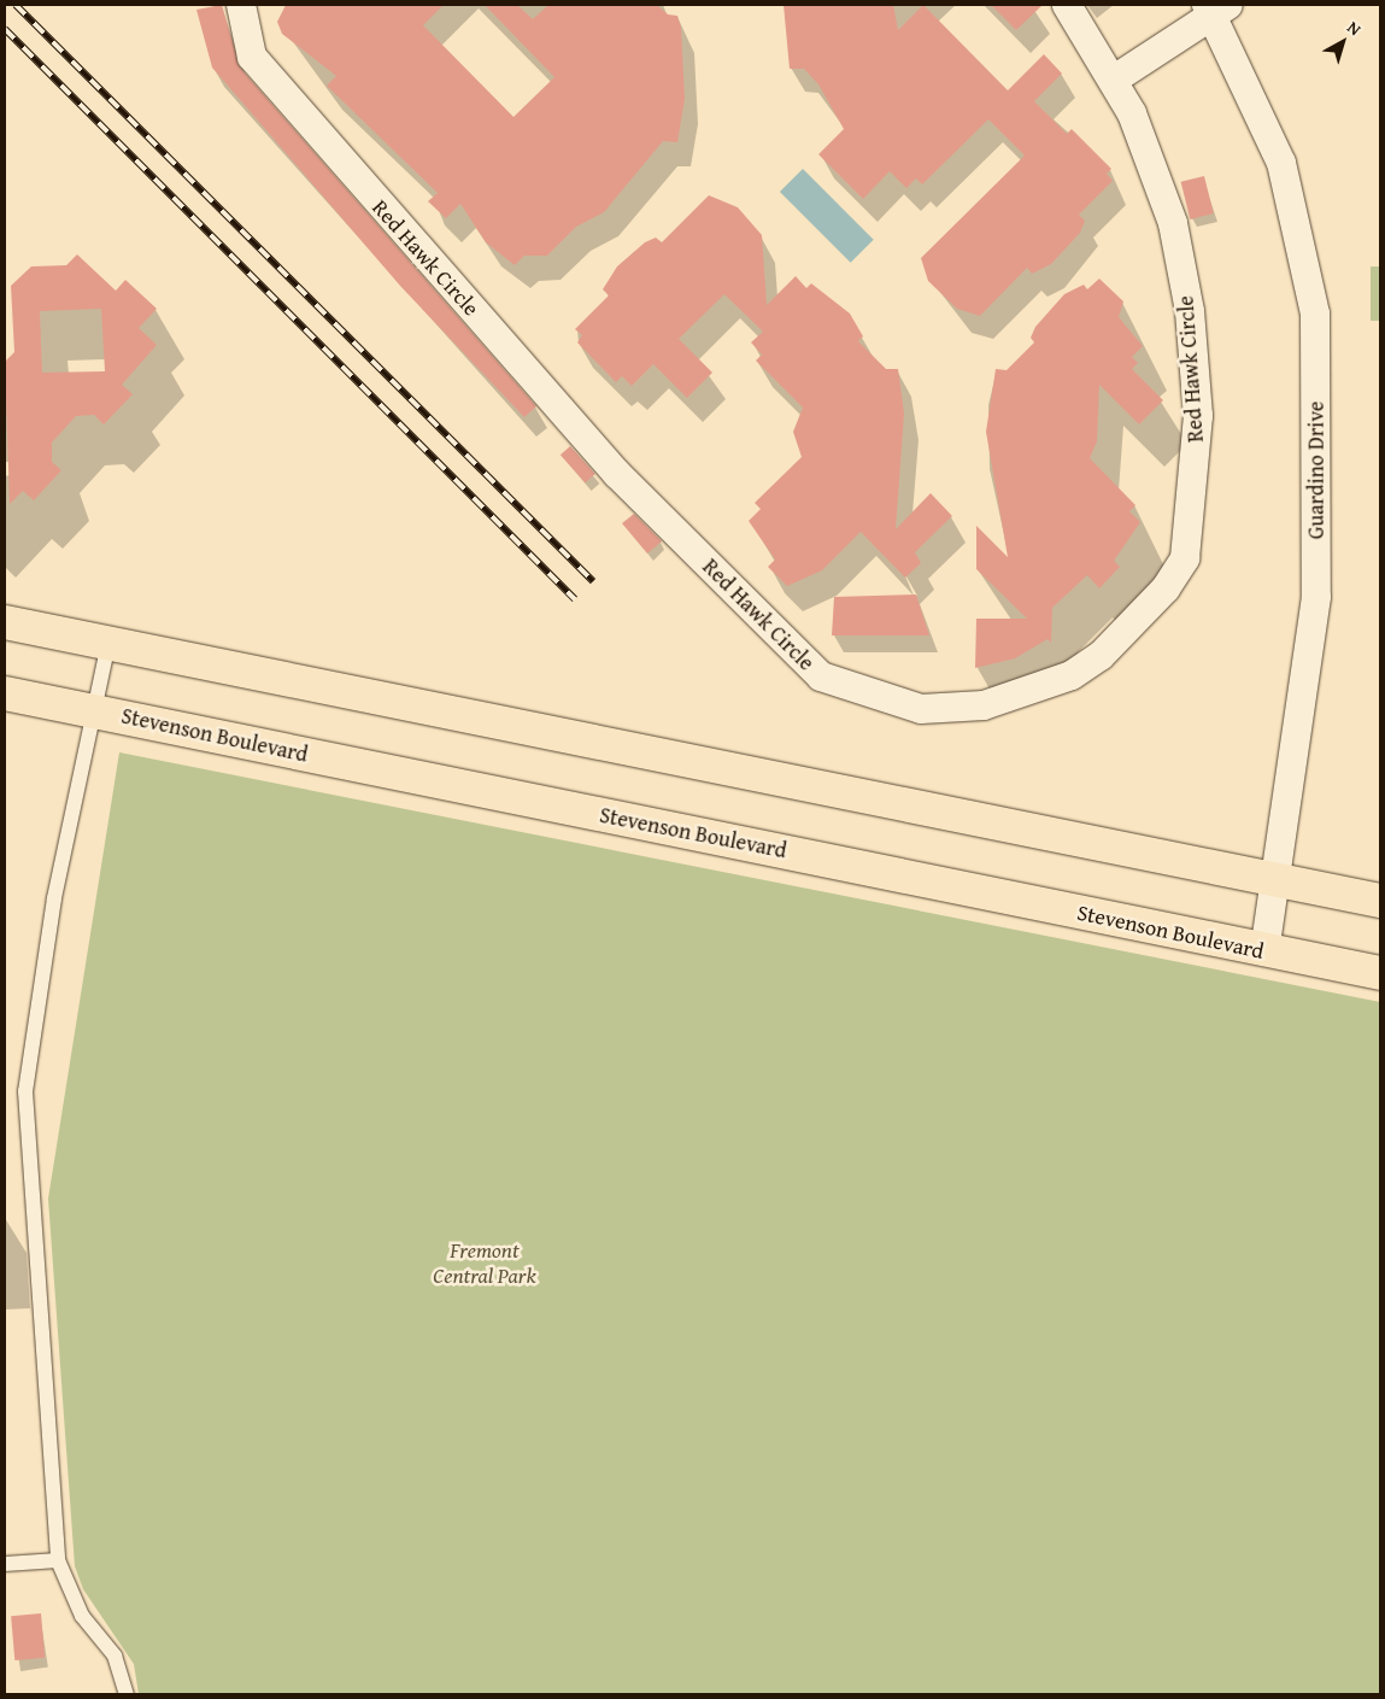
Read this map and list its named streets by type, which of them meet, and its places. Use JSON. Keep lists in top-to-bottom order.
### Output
{
  "streets": {
    "main road": ["Stevenson Boulevard"],
    "street": ["Red Hawk Circle", "Guardino Drive"]
  },
  "crossings": [
    ["Guardino Drive", "Stevenson Boulevard"]
  ],
  "parks": ["Fremont Central Park"],
  "north": "top right"
}
